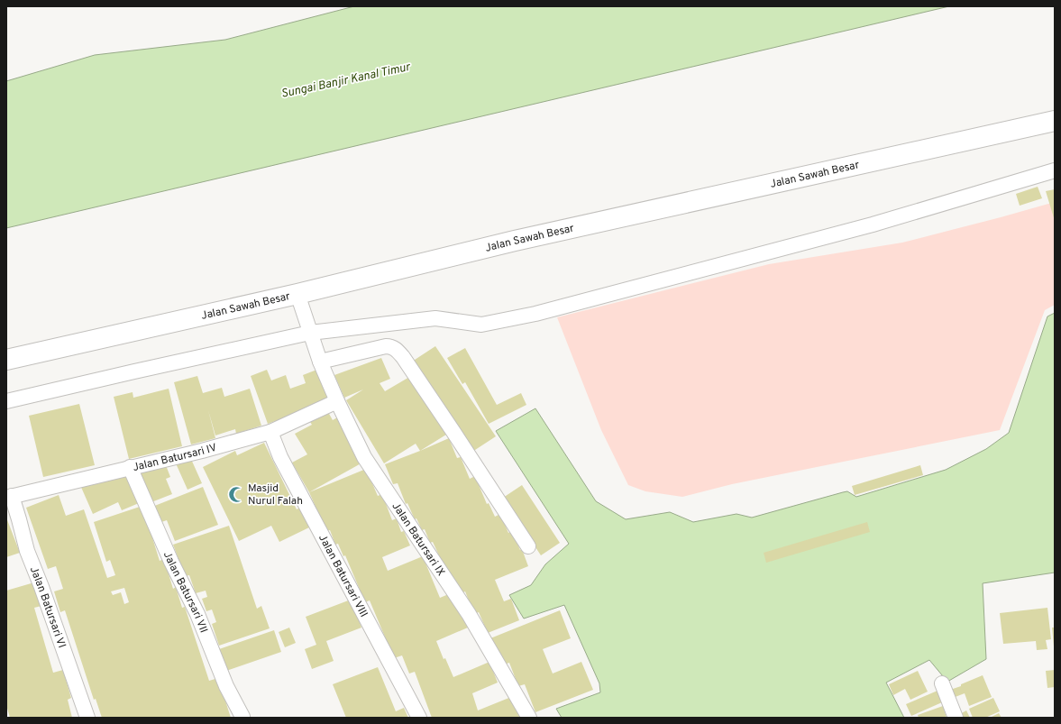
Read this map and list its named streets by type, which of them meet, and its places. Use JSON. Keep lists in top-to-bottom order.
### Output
{
  "streets": {
    "street": [
      "Jalan Sawah Besar",
      "Jalan Batursari IV",
      "Jalan Batursari IX",
      "Jalan Batursari VIII",
      "Jalan Batursari VII",
      "Jalan Batursari VI"
    ]
  },
  "crossings": [
    ["Jalan Batursari IV", "Jalan Batursari IX"],
    ["Jalan Batursari IV", "Jalan Batursari VIII"],
    ["Jalan Batursari IV", "Jalan Batursari VII"],
    ["Jalan Batursari IV", "Jalan Batursari VI"]
  ],
  "water": ["Sungai Banjir Kanal Timur"],
  "places": {
    "mosque": ["Masjid Nurul Falah"]
  }
}
